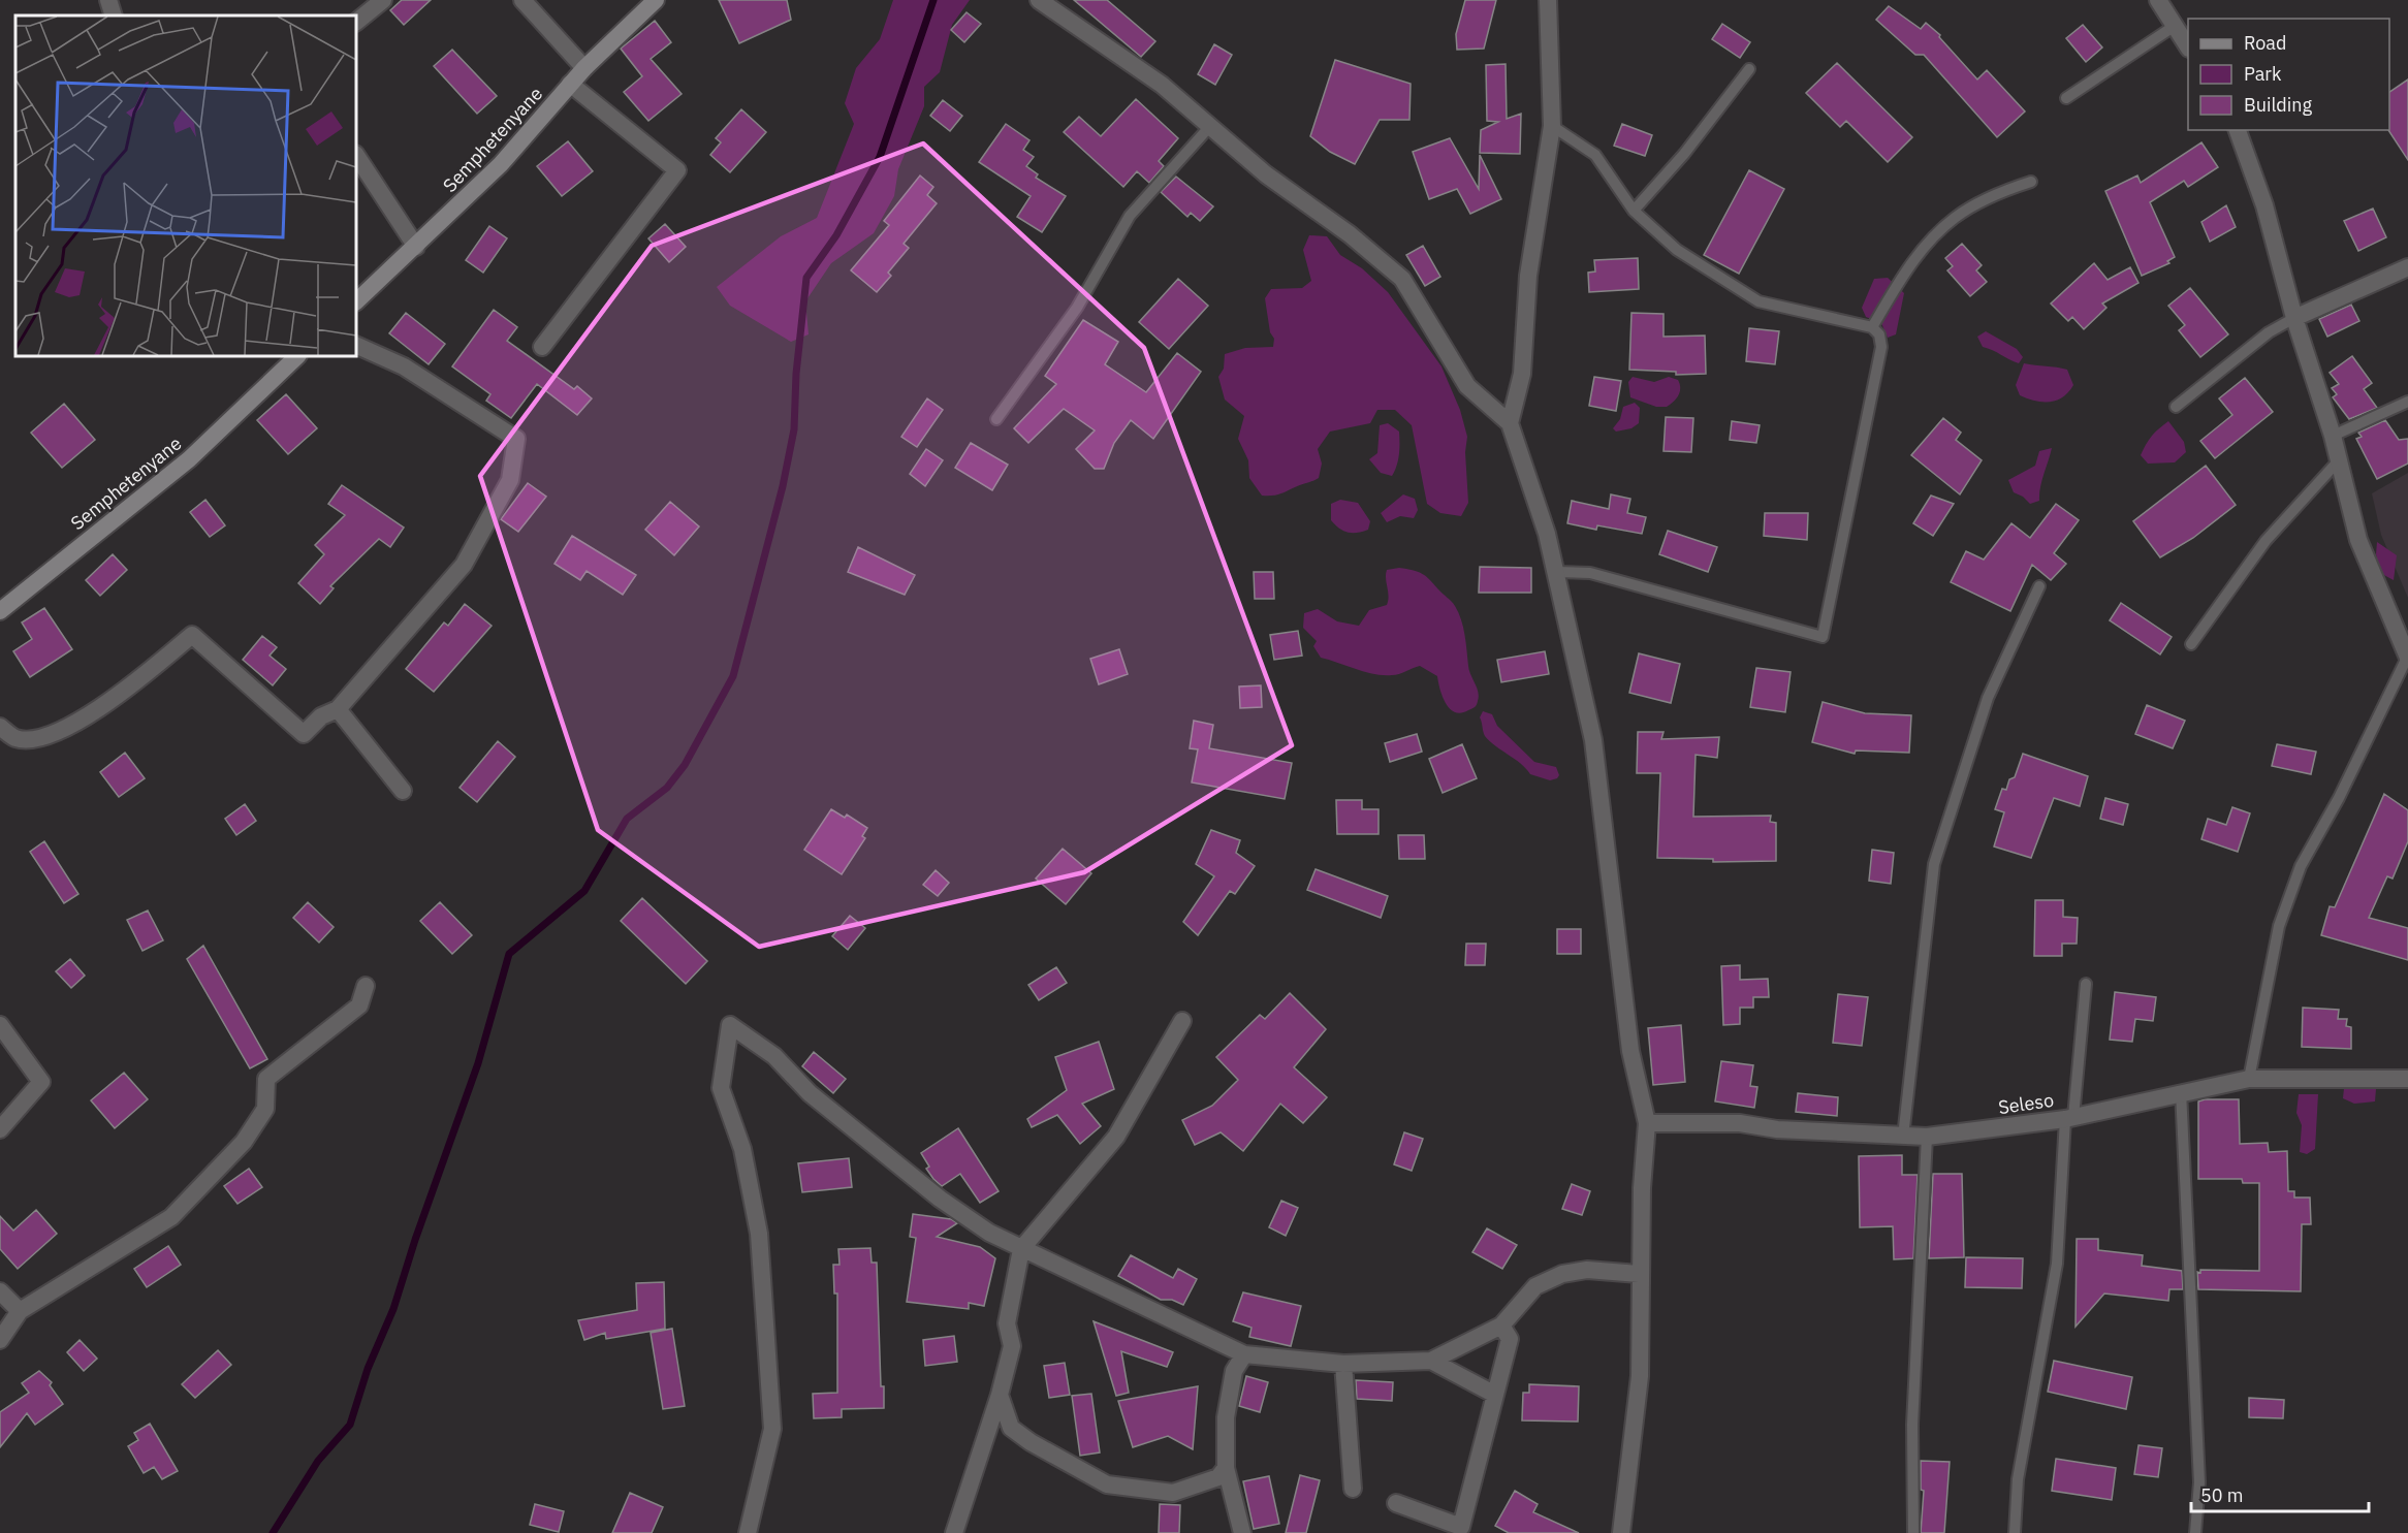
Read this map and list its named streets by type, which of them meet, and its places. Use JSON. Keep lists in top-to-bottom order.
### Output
{
  "streets": {
    "main road": ["Semphetenyane"],
    "street": ["Seleso"]
  },
  "legend": ["Road", "Park", "Building"],
  "scale_bar": "50 m"
}
